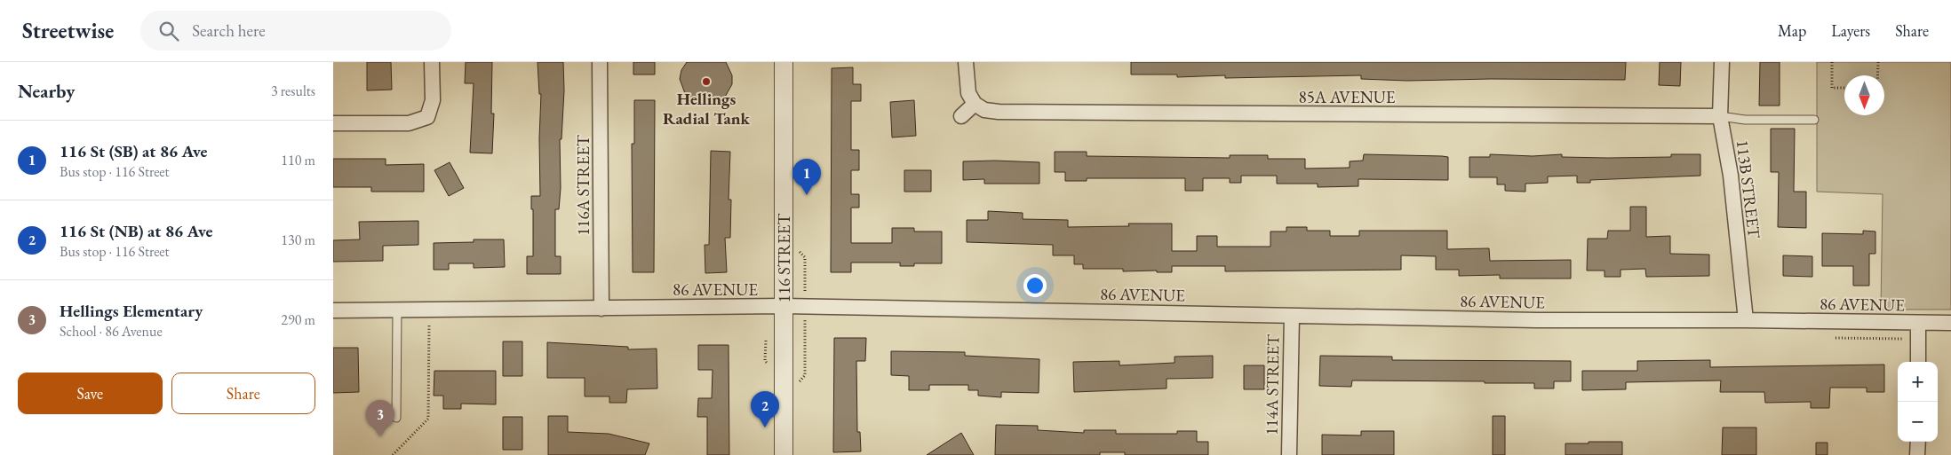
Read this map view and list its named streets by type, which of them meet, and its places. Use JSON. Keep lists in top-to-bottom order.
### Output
{
  "streets": {
    "street": [
      "85A AVENUE",
      "116A STREET",
      "113B STREET",
      "116 STREET",
      "86 AVENUE",
      "114A STREET"
    ]
  },
  "crossings": [
    ["85A AVENUE", "113B STREET"],
    ["116A STREET", "86 AVENUE"],
    ["113B STREET", "86 AVENUE"],
    ["116 STREET", "86 AVENUE"],
    ["86 AVENUE", "114A STREET"]
  ],
  "places": ["Hellings Radial Tank"],
  "north": "bottom",
  "page": {
    "header": "Streetwise",
    "search": "Search here",
    "nav": ["Map", "Layers", "Share"],
    "heading": ["Nearby", "3 results"],
    "list": [
      {
        "mark": "1",
        "name": "116 St (SB) at 86 Ave",
        "note": "Bus stop · 116 Street",
        "value": "110 m"
      },
      {
        "mark": "2",
        "name": "116 St (NB) at 86 Ave",
        "note": "Bus stop · 116 Street",
        "value": "130 m"
      },
      {
        "mark": "3",
        "name": "Hellings Elementary",
        "note": "School · 86 Avenue",
        "value": "290 m"
      }
    ],
    "pins": ["1", "2", "3"],
    "buttons": ["Save", "Share"],
    "map_buttons": ["+", "−"]
  }
}
